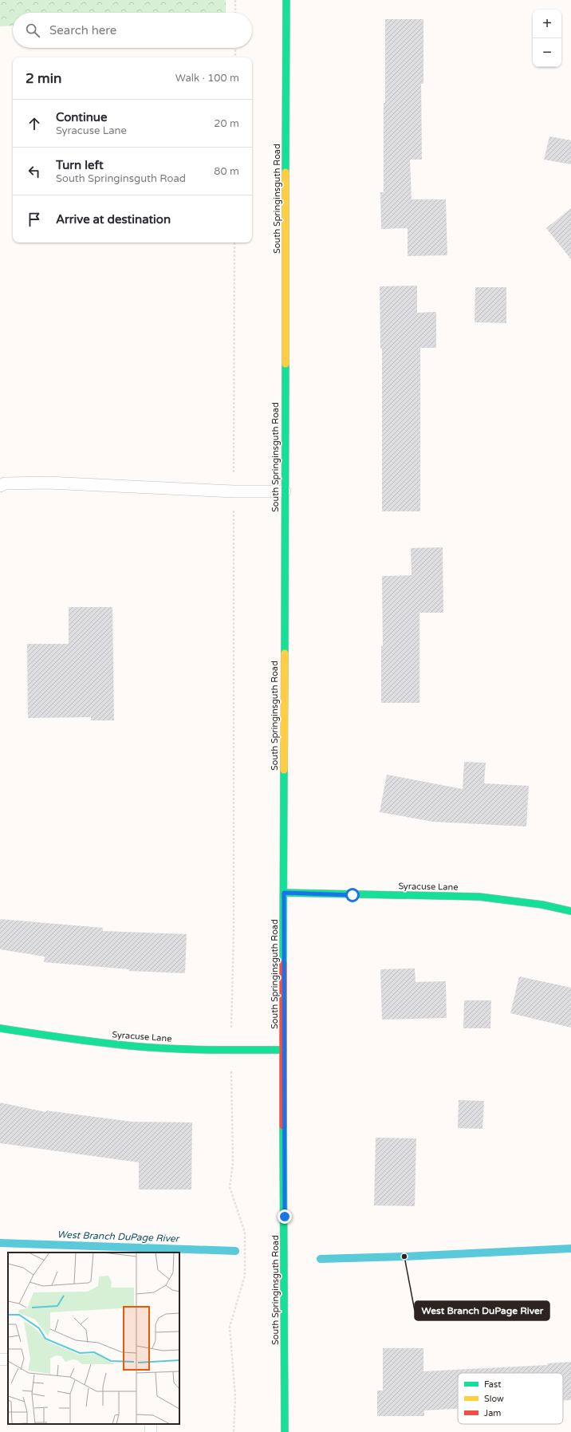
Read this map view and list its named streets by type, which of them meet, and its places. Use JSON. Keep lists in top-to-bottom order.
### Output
{
  "streets": {
    "street": ["South Springinsguth Road", "Syracuse Lane"]
  },
  "crossings": [
    ["South Springinsguth Road", "Syracuse Lane"]
  ],
  "water": ["West Branch DuPage River"],
  "places": ["West Branch DuPage River"],
  "legend": ["Fast", "Slow", "Jam"],
  "page": {
    "map_buttons": ["+", "−"],
    "search": "Search here",
    "heading": ["2 min", "Walk · 100 m"],
    "list": [
      ["Continue", "Syracuse Lane", "20 m"],
      ["Turn left", "South Springinsguth Road", "80 m"],
      "Arrive at destination"
    ]
  }
}
